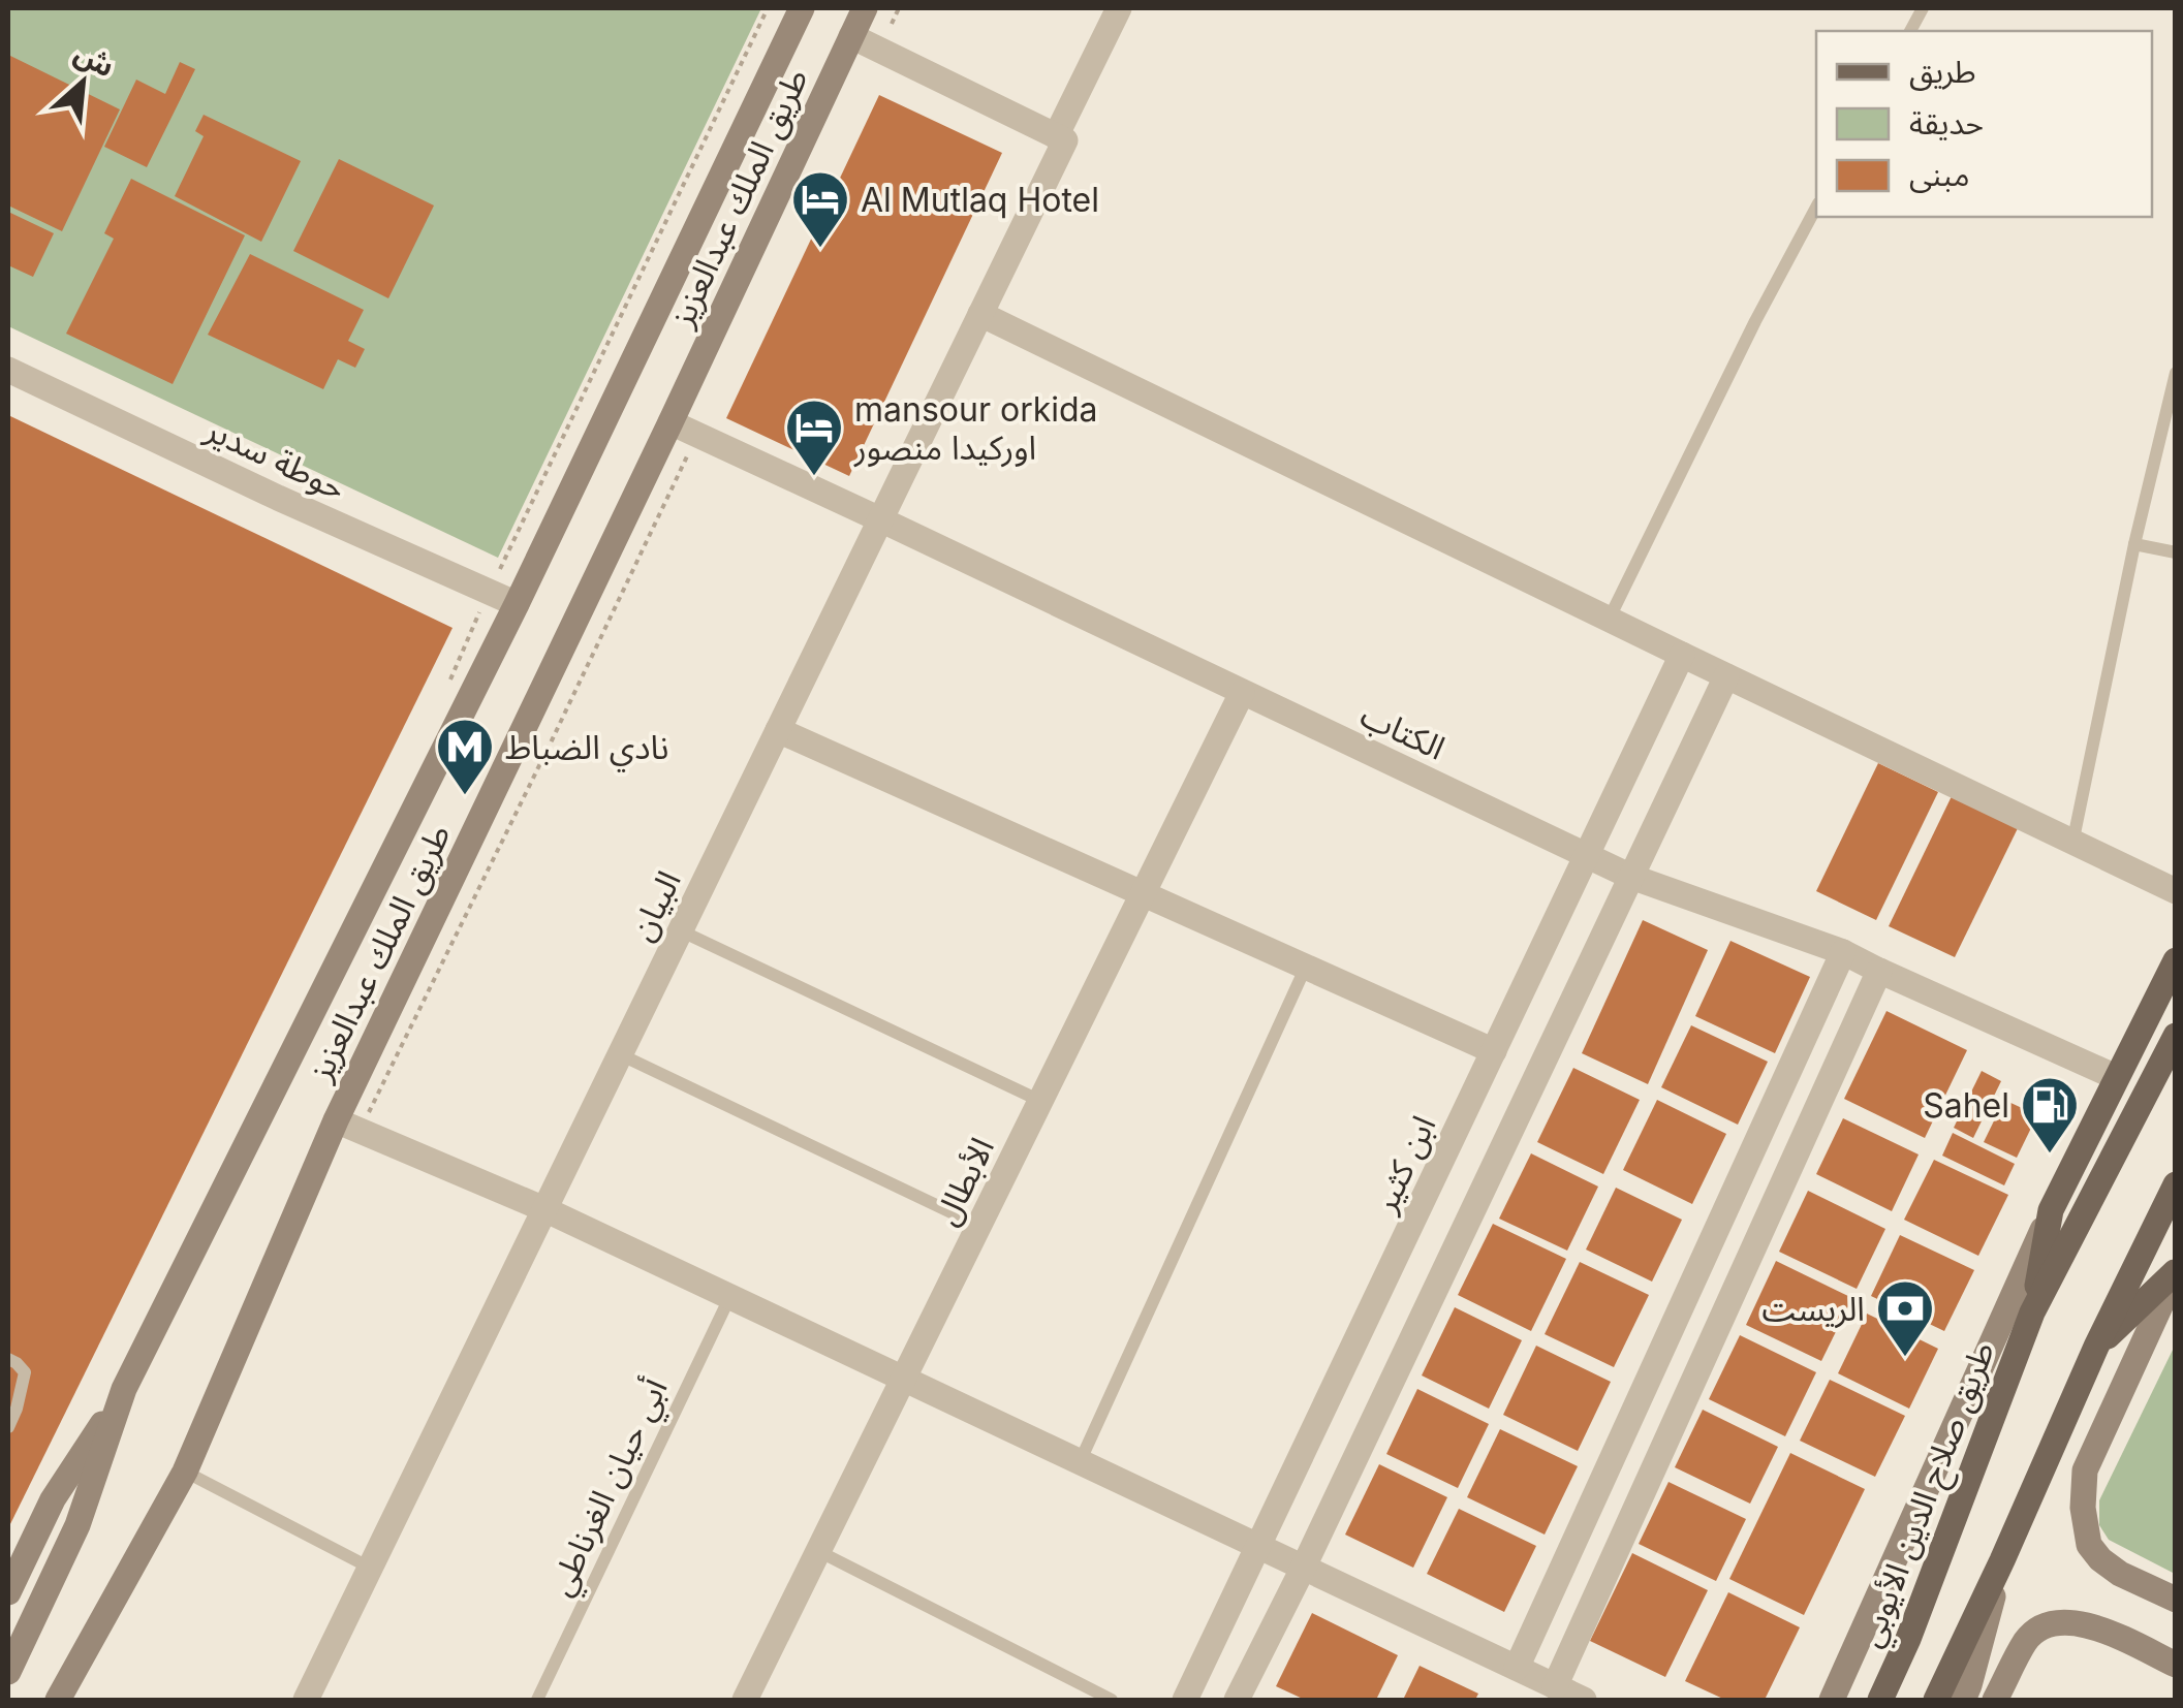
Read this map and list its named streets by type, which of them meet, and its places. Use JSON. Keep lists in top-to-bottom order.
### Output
{
  "streets": {
    "main road": ["طريق الملك عبدالعزيز", "طريق صلاح الدين الأيوبي"],
    "street": [
      "حوطة سدير",
      "الكتاب",
      "البيان",
      "ابن كثير",
      "الأبطال"
    ],
    "lane": ["أبي حيان الغرناطي"]
  },
  "crossings": [
    ["طريق الملك عبدالعزيز", "حوطة سدير"],
    ["طريق الملك عبدالعزيز", "الكتاب"],
    ["الكتاب", "البيان"],
    ["الكتاب", "ابن كثير"],
    ["الكتاب", "الأبطال"],
    ["الكتاب", "طريق صلاح الدين الأيوبي"]
  ],
  "places": {
    "hotel": ["Al Mutlaq Hotel", "mansour orkida اوركيدا منصور"],
    "metro station": ["نادي الضباط"],
    "fuel station": ["Sahel"],
    "bank": ["الريست"]
  },
  "legend": ["طريق", "حديقة", "مبنى"],
  "north": "top right"
}
